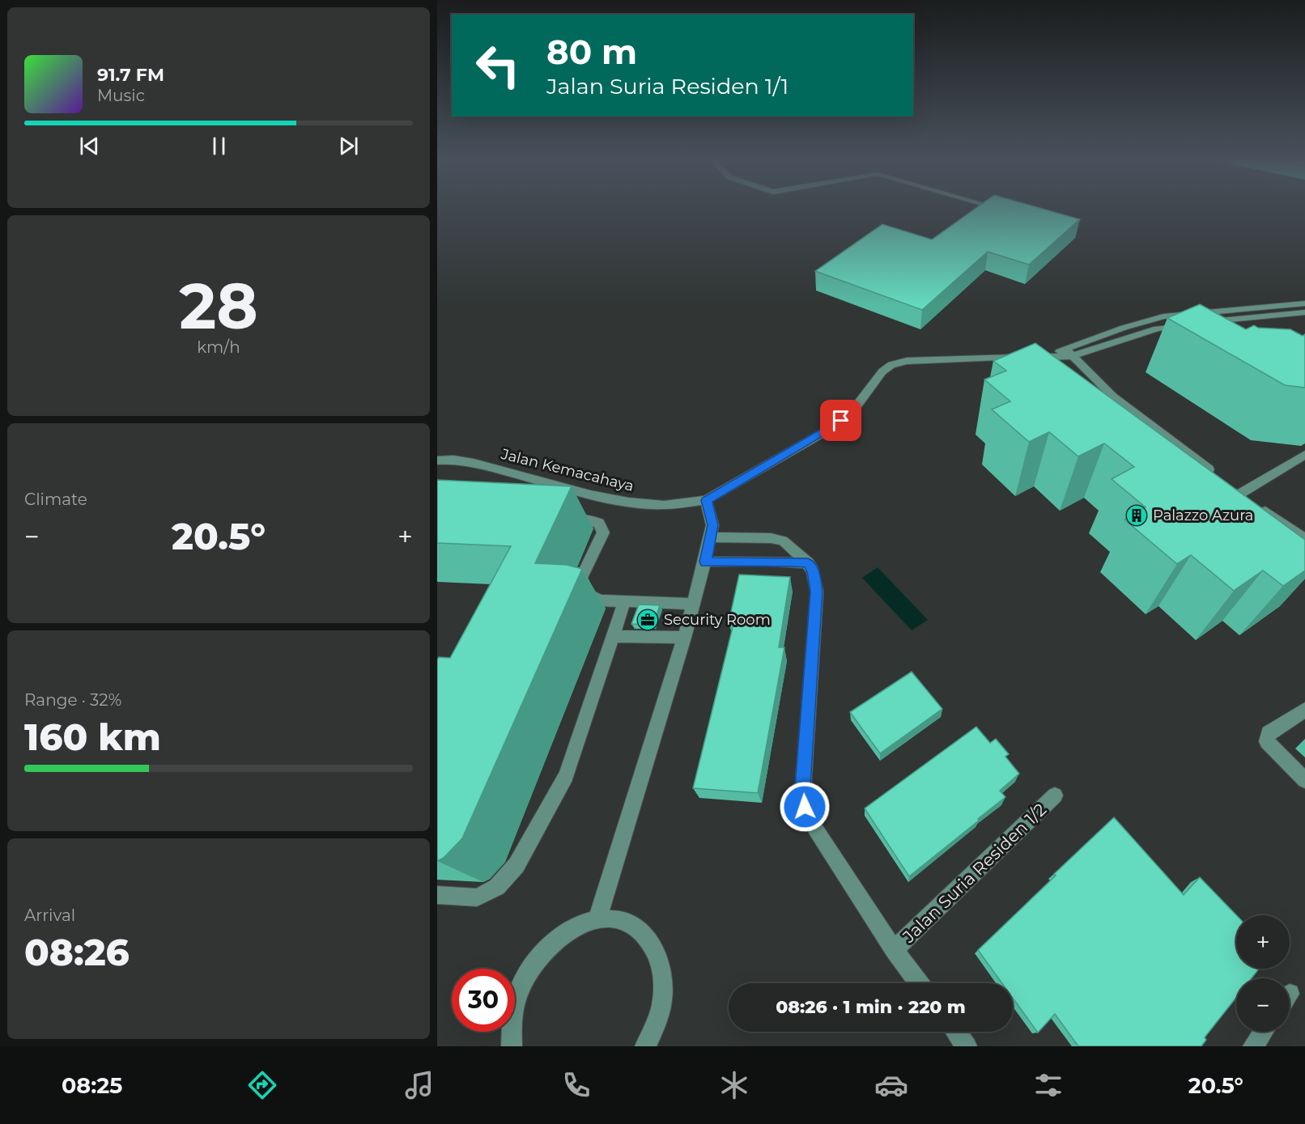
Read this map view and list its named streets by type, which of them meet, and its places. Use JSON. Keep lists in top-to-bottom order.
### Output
{
  "streets": {
    "street": ["Jalan Kemacahaya", "Jalan Suria Residen 1/2"]
  },
  "places": {
    "building": ["Palazzo Azura"],
    "office": ["Security Room"]
  },
  "page": {
    "turn": ["80 m", "Jalan Suria Residen 1/1"],
    "song": ["91.7 FM", "Music"],
    "tile": [
      ["28", "km/h"],
      "Climate",
      ["Range · 32%", "160 km"],
      ["Arrival", "08:26"]
    ],
    "heat": ["−", "20.5°", "+"],
    "map_buttons": ["+", "−"],
    "limit": "30",
    "trip": "08:26 · 1 min · 220 m",
    "tabs": ["08:25", "20.5°"]
  }
}
